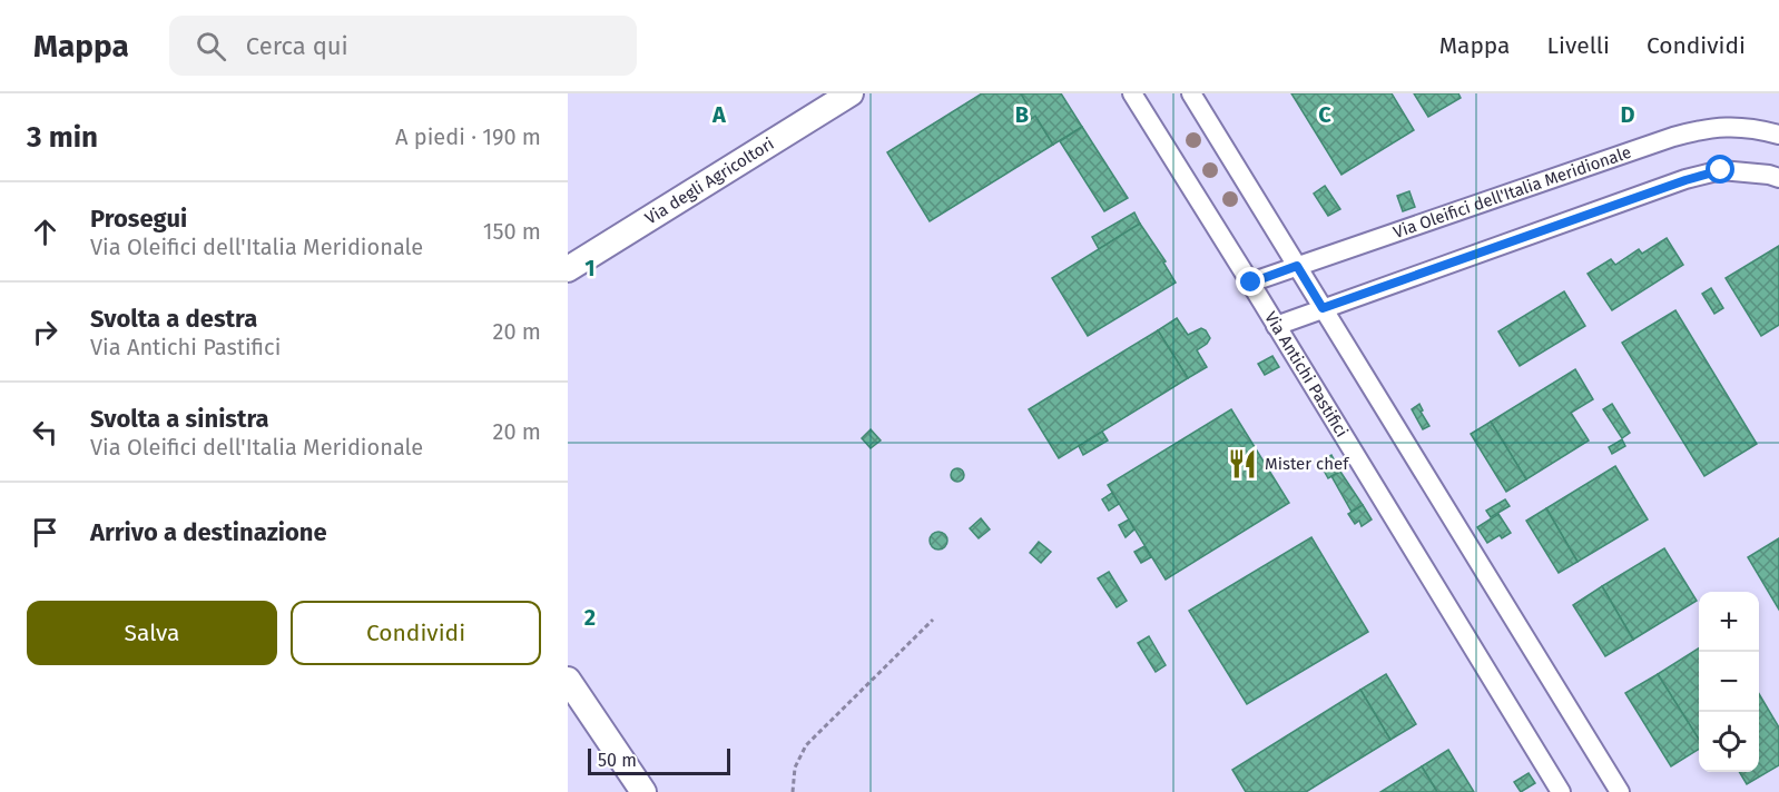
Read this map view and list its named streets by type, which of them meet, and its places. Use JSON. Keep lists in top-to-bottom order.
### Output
{
  "streets": {
    "street": ["Via degli Agricoltori", "Via Oleifici dell'Italia Meridionale", "Via Antichi Pastifici"]
  },
  "crossings": [
    ["Via Oleifici dell'Italia Meridionale", "Via Antichi Pastifici"]
  ],
  "places": {
    "restaurant": ["Mister chef"]
  },
  "scale_bar": "50 m",
  "page": {
    "header": "Mappa",
    "search": "Cerca qui",
    "nav": ["Mappa", "Livelli", "Condividi"],
    "heading": ["3 min", "A piedi · 190 m"],
    "list": [
      ["Prosegui", "Via Oleifici dell'Italia Meridionale", "150 m"],
      ["Svolta a destra", "Via Antichi Pastifici", "20 m"],
      ["Svolta a sinistra", "Via Oleifici dell'Italia Meridionale", "20 m"],
      "Arrivo a destinazione"
    ],
    "buttons": ["Salva", "Condividi"],
    "map_buttons": ["+", "−"],
    "scale": "50 m"
  },
  "grid": {
    "columns": [
      "A",
      "B",
      "C",
      "D"
    ],
    "rows": ["1", "2"]
  }
}
